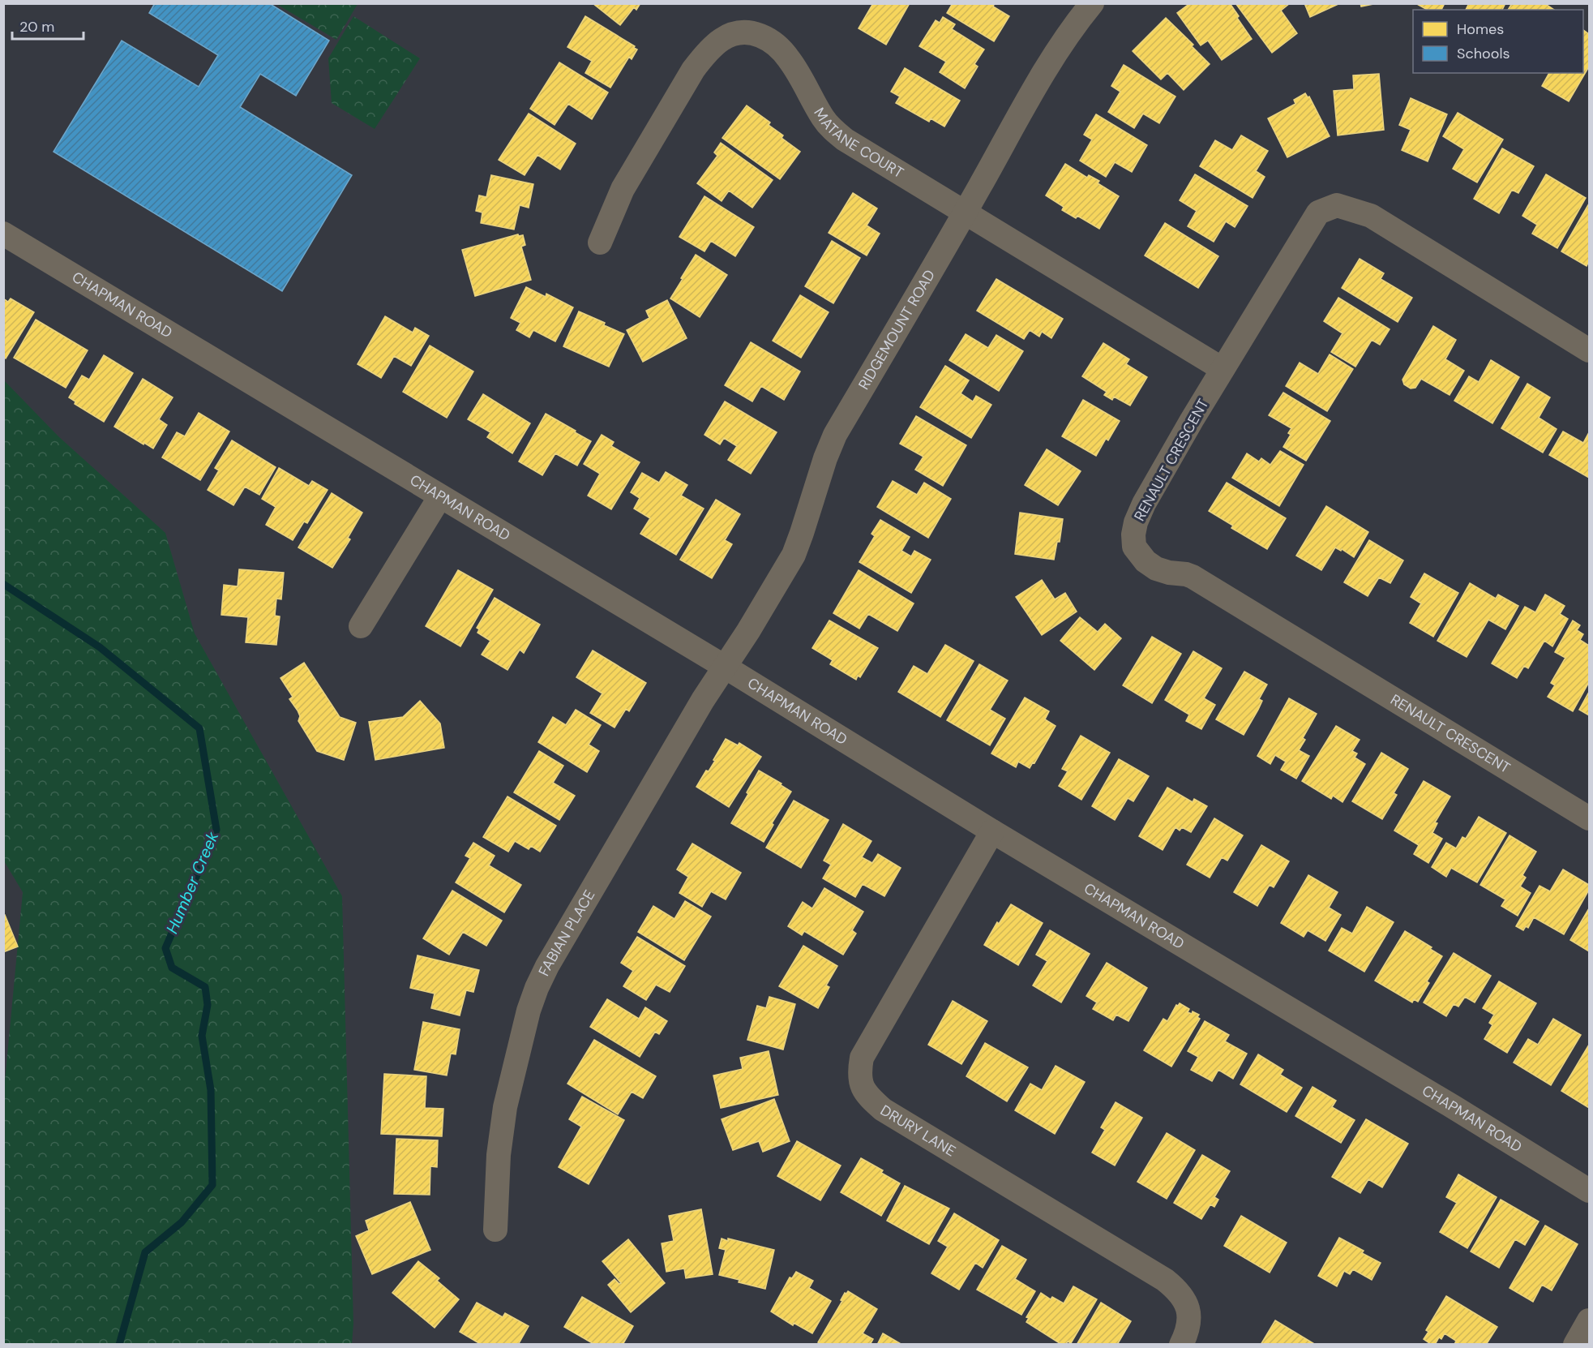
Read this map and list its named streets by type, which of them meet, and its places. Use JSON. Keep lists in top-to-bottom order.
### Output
{
  "streets": {
    "street": [
      "MATANE COURT",
      "CHAPMAN ROAD",
      "RIDGEMOUNT ROAD",
      "RENAULT CRESCENT",
      "FABIAN PLACE",
      "DRURY LANE"
    ]
  },
  "crossings": [
    ["MATANE COURT", "RIDGEMOUNT ROAD"],
    ["MATANE COURT", "RENAULT CRESCENT"],
    ["CHAPMAN ROAD", "RIDGEMOUNT ROAD"],
    ["CHAPMAN ROAD", "FABIAN PLACE"],
    ["CHAPMAN ROAD", "DRURY LANE"],
    ["RIDGEMOUNT ROAD", "FABIAN PLACE"]
  ],
  "water": ["Humber Creek"],
  "legend": ["Homes", "Schools"],
  "scale_bar": "20 m"
}
